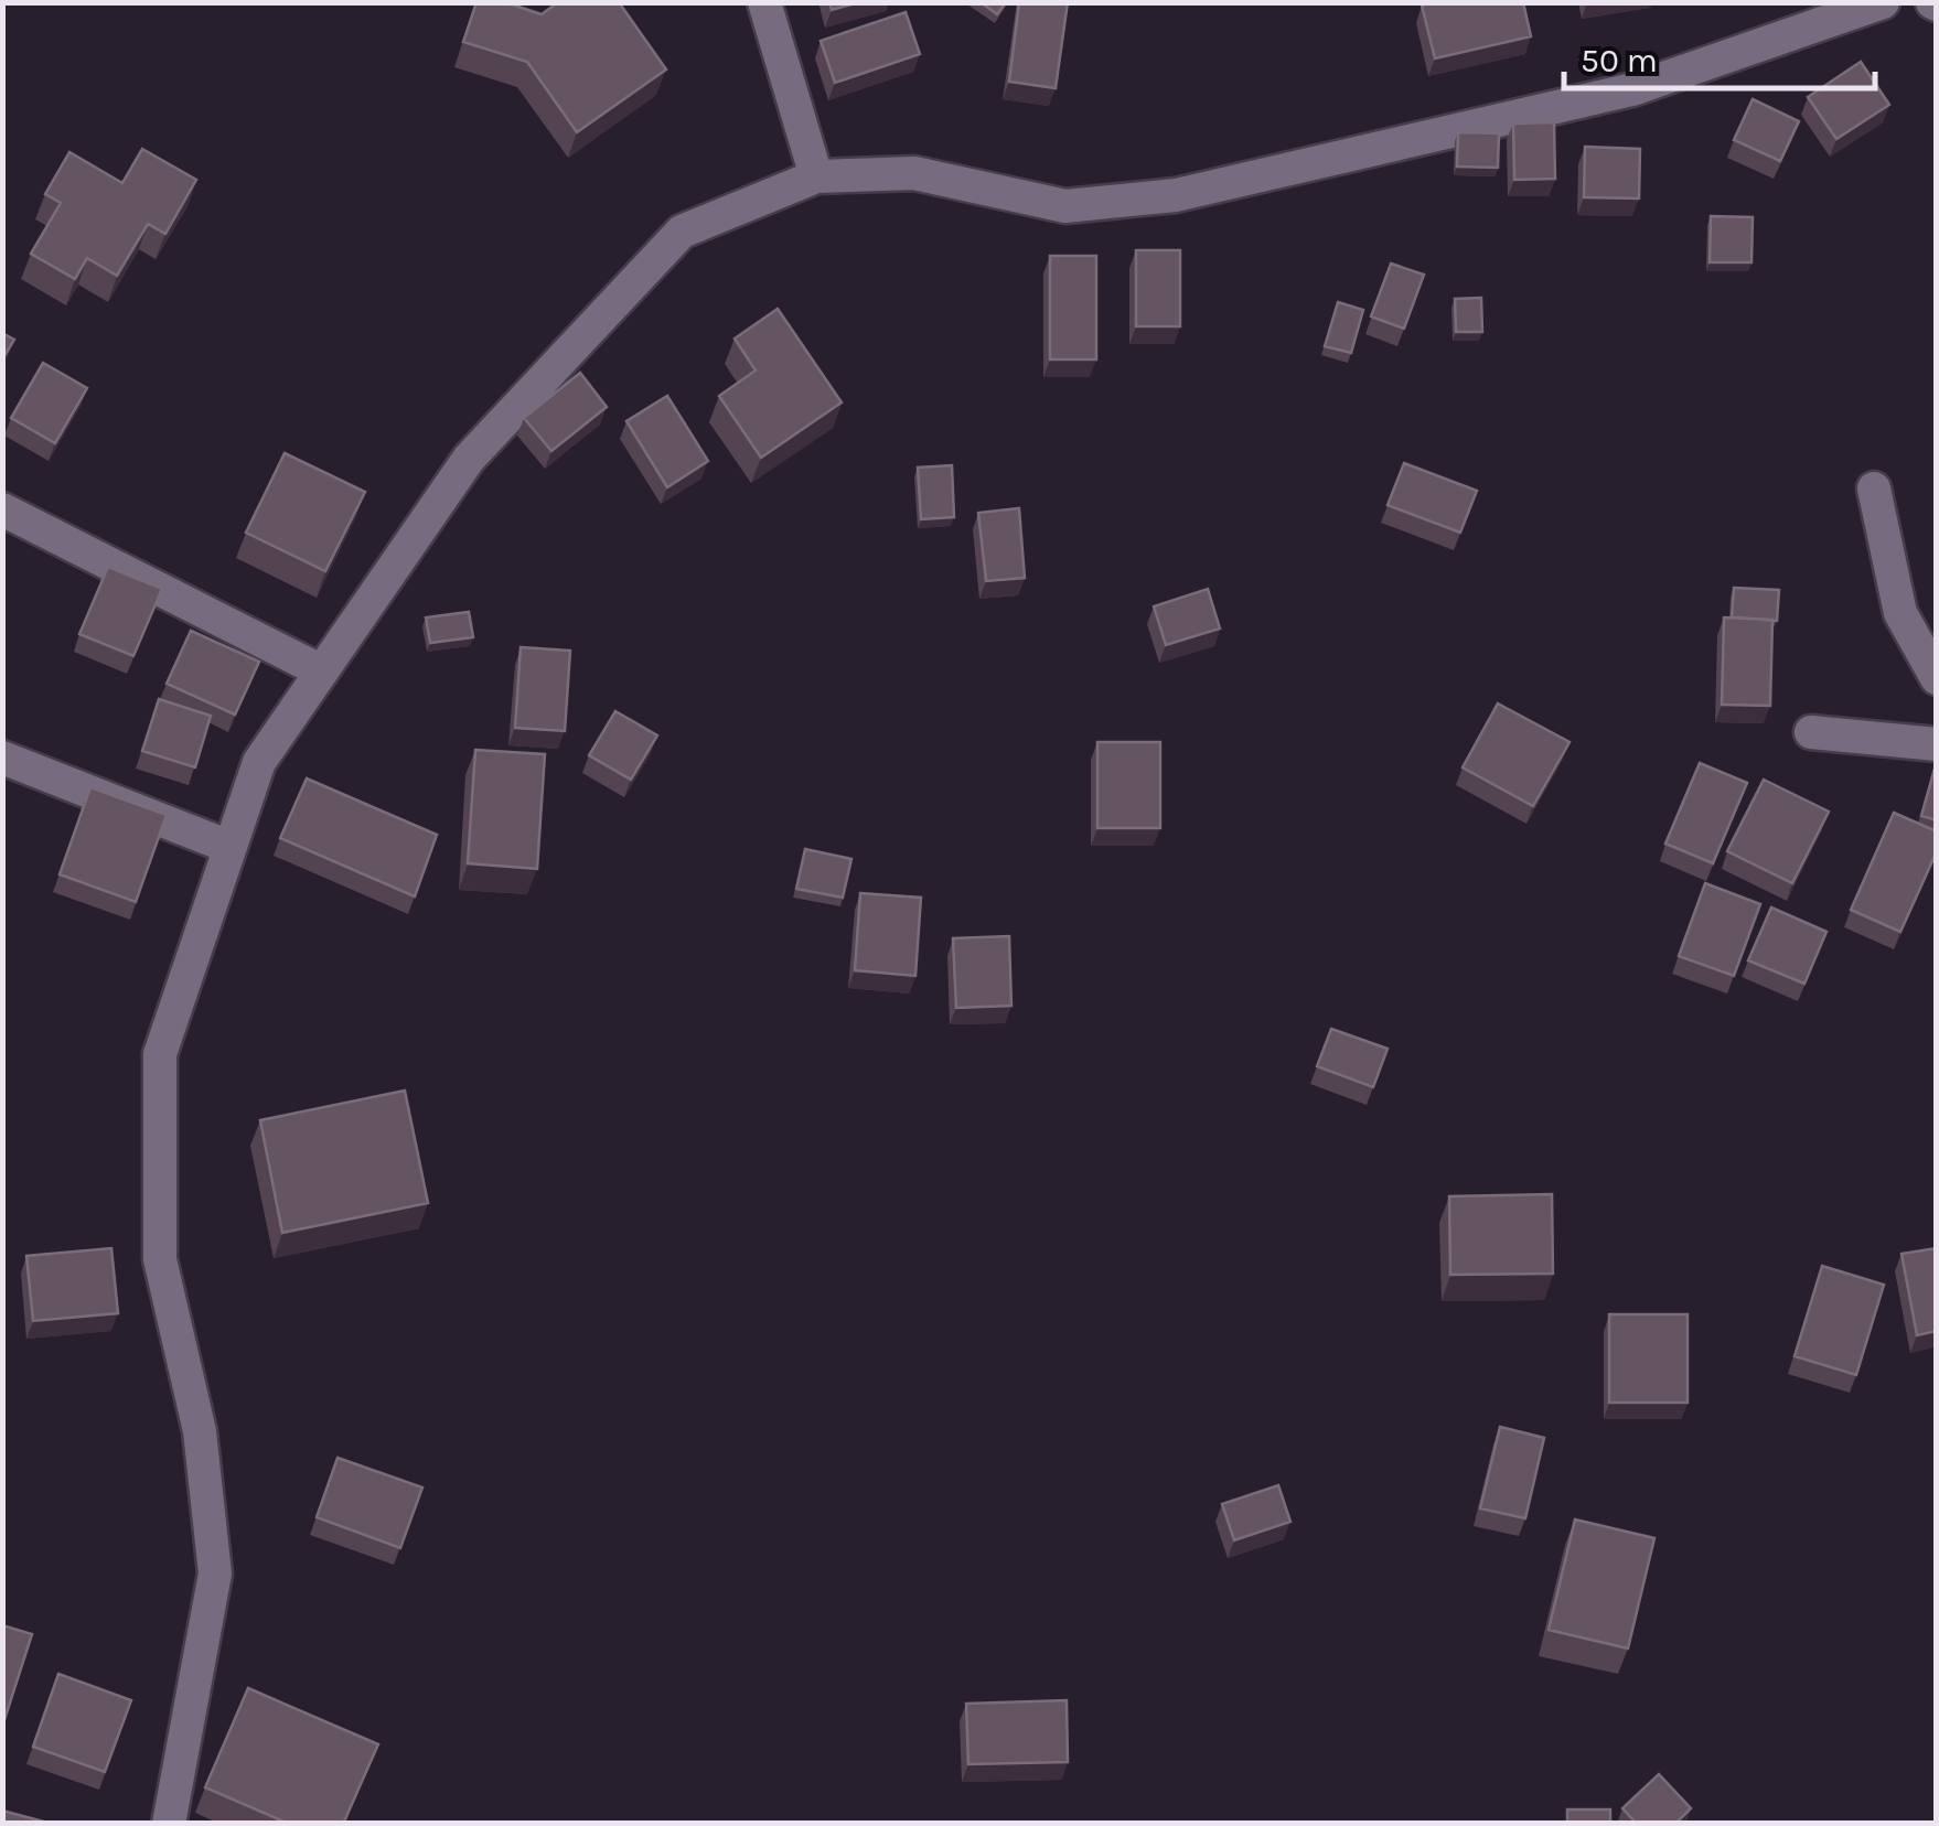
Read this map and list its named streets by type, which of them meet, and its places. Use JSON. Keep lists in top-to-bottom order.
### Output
{
  "scale_bar": "50 m"
}
